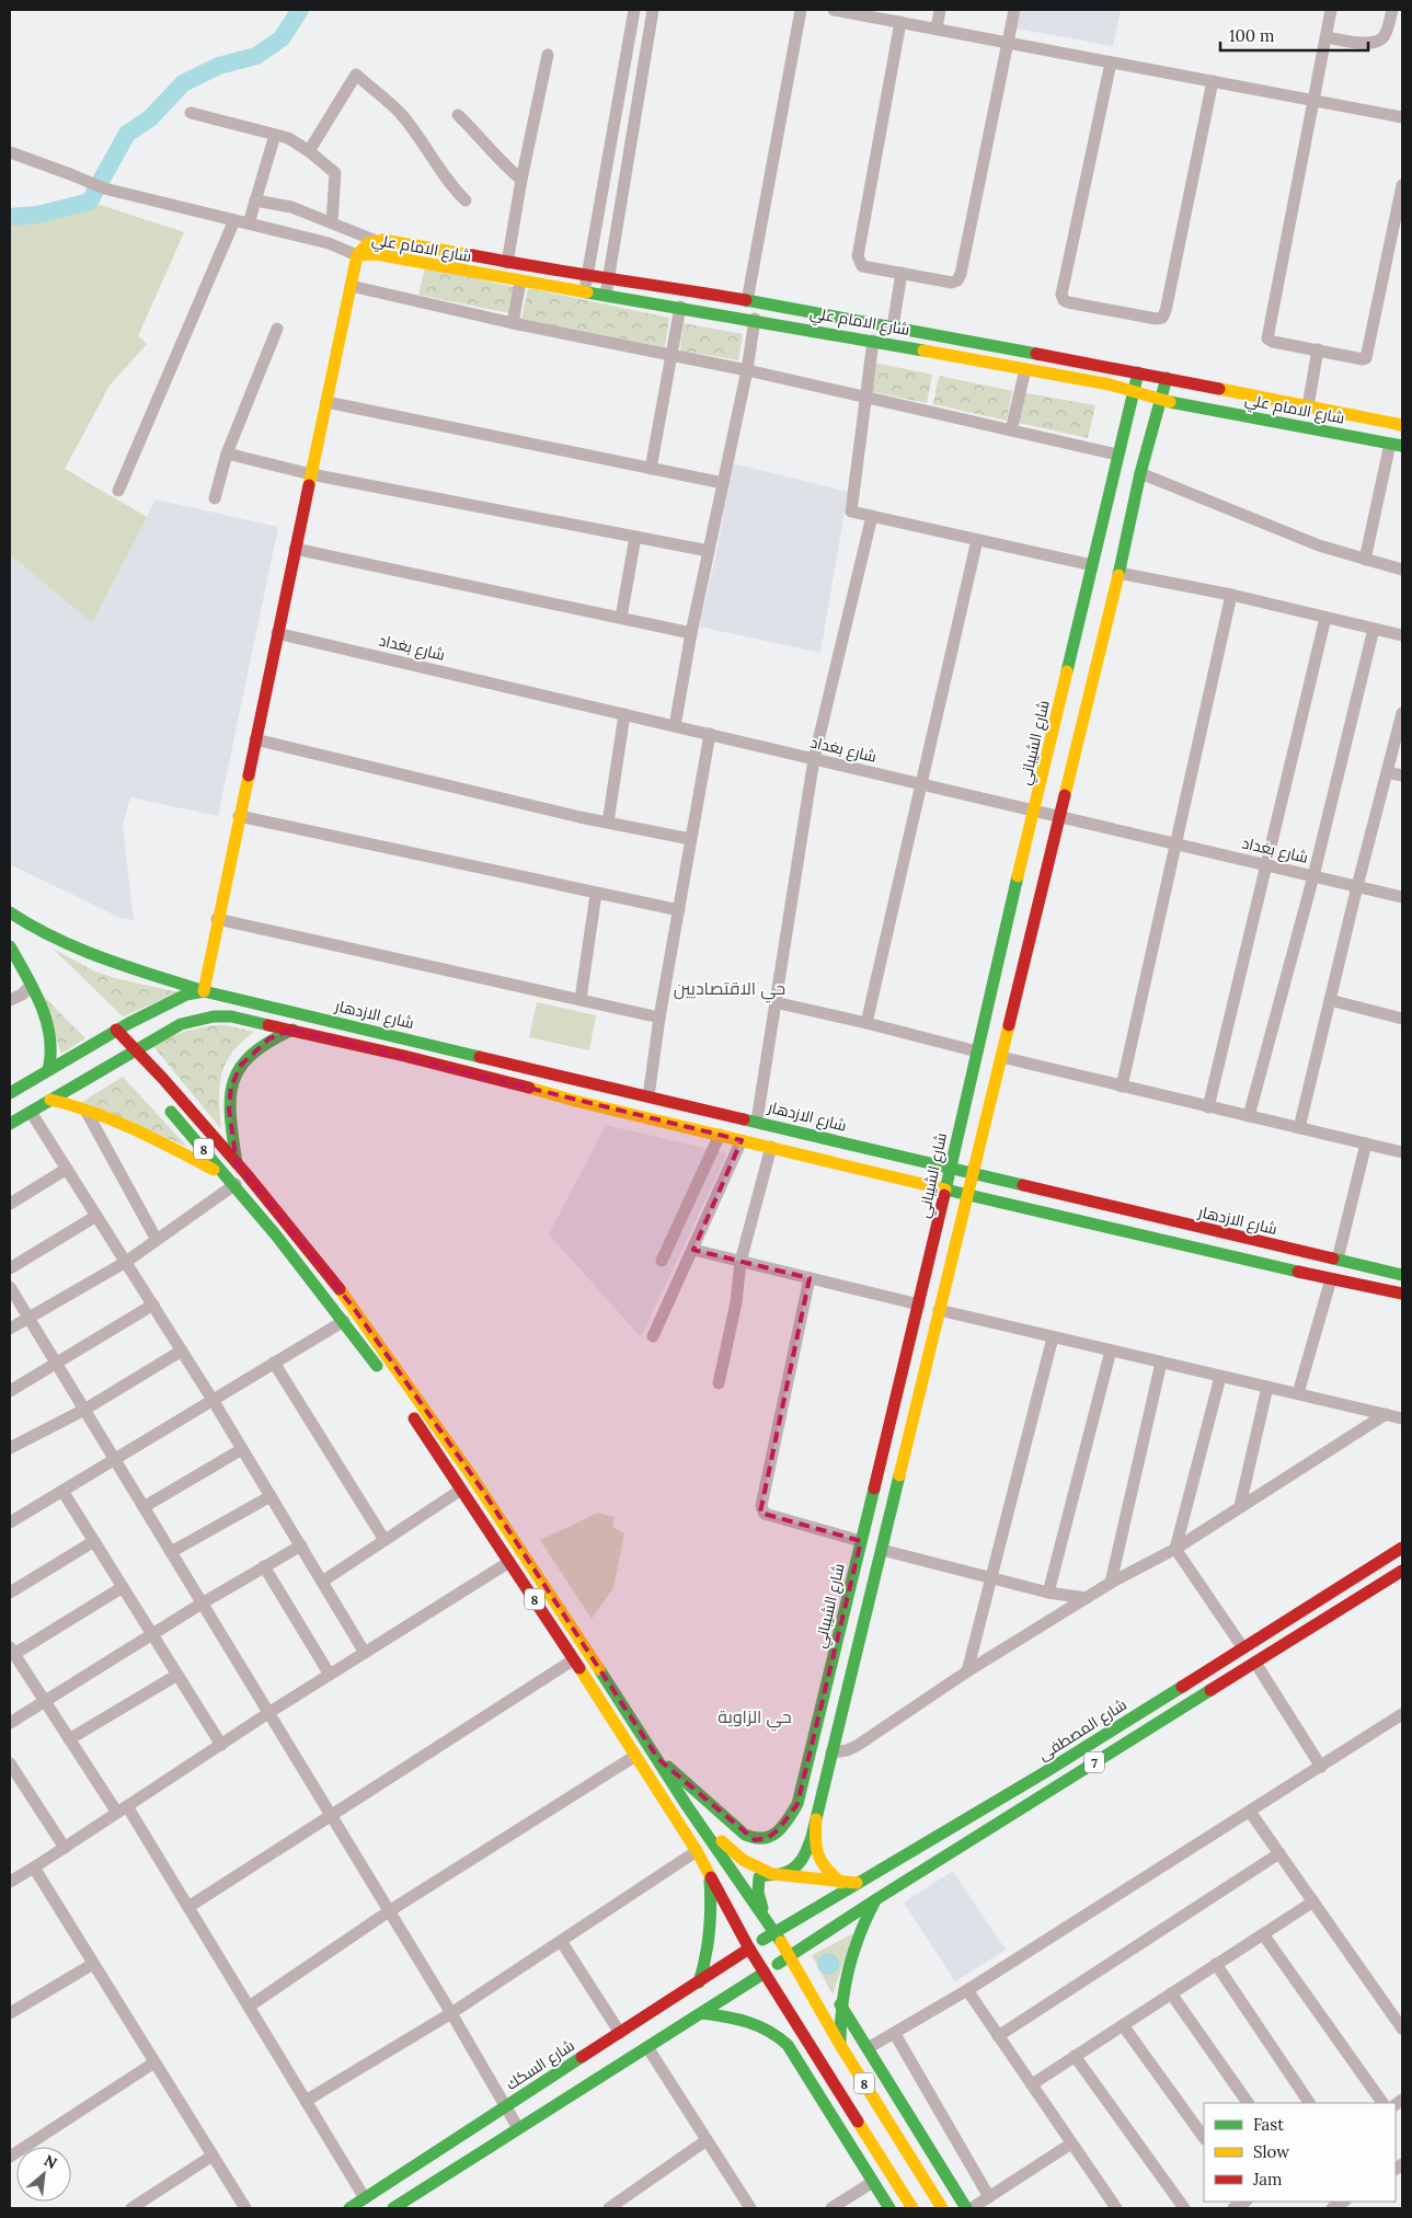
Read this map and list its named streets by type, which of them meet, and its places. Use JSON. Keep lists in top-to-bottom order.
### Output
{
  "streets": {
    "main road": [
      "شارع الامام علي",
      "شارع الشيباني",
      "شارع الازدهار",
      "8",
      "شارع المصطفى",
      "7",
      "شارع السكك"
    ],
    "street": ["شارع بغداد"]
  },
  "crossings": [
    ["شارع الامام علي", "شارع الشيباني"],
    ["شارع بغداد", "شارع الشيباني"],
    ["شارع الشيباني", "شارع الازدهار"],
    ["شارع الشيباني", "8"],
    ["8", "شارع المصطفى"],
    ["8", "7"],
    ["8", "شارع السكك"],
    ["شارع المصطفى", "7"],
    ["7", "شارع السكك"]
  ],
  "districts": ["حي الاقتصاديين", "حي الزاوية"],
  "legend": ["Fast", "Slow", "Jam"],
  "scale_bar": "100 m",
  "north": "top right"
}
